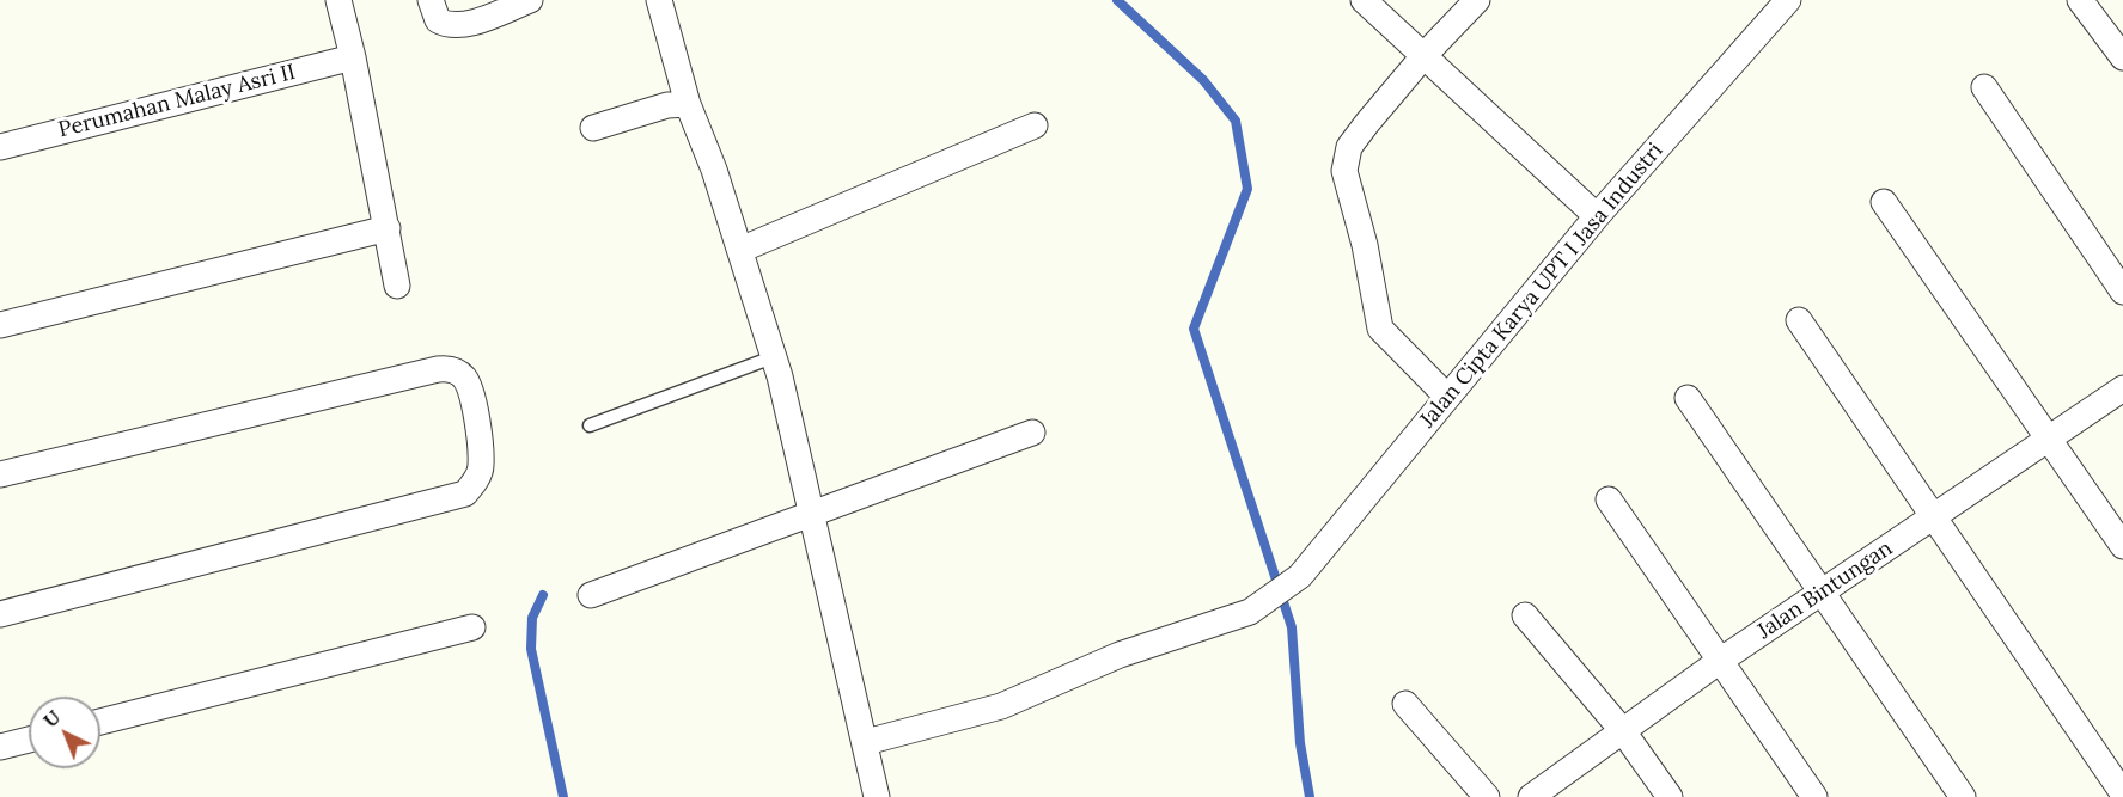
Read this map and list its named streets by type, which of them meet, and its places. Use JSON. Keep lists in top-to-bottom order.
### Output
{
  "streets": {
    "street": ["Perumahan Malay Asri II", "Jalan Cipta Karya UPT I Jasa Industri", "Jalan Bintungan"]
  },
  "north": "top left"
}
